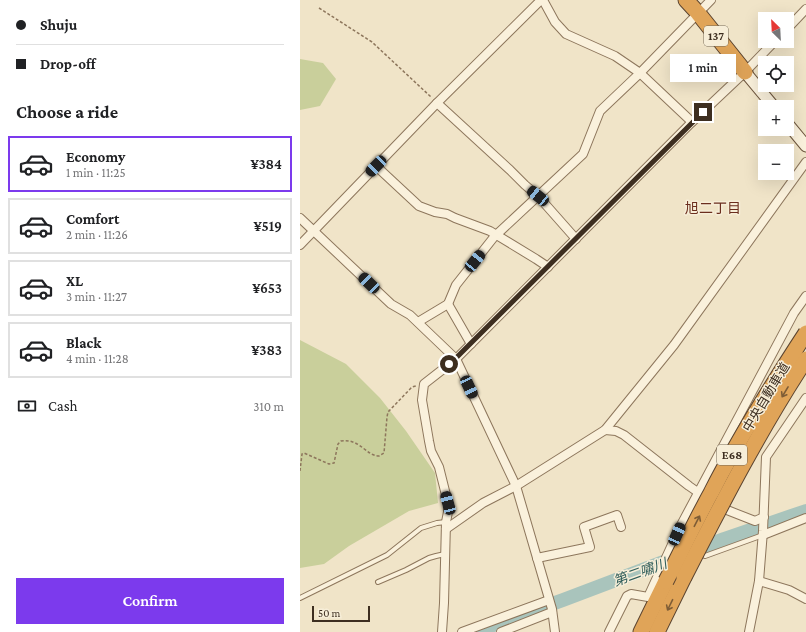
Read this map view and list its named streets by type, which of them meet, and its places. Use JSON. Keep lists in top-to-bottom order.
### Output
{
  "streets": {
    "highway": ["137", "中央自動車道", "E68"]
  },
  "districts": ["旭二丁目"],
  "water": ["第二嘯川"],
  "scale_bar": "50 m",
  "north": "top left",
  "page": {
    "banner": ["Shuju", "Drop-off"],
    "map_buttons": ["+", "−"],
    "bubble": "1 min",
    "heading": "Choose a ride",
    "list": [
      {
        "name": "Economy",
        "note": "1 min · 11:25",
        "value": "¥384"
      },
      {
        "name": "Comfort",
        "note": "2 min · 11:26",
        "value": "¥519"
      },
      {
        "name": "XL",
        "note": "3 min · 11:27",
        "value": "¥653"
      },
      {
        "name": "Black",
        "note": "4 min · 11:28",
        "value": "¥383"
      }
    ],
    "pay": ["Cash", "310 m"],
    "buttons": "Confirm",
    "scale": "50 m"
  }
}
